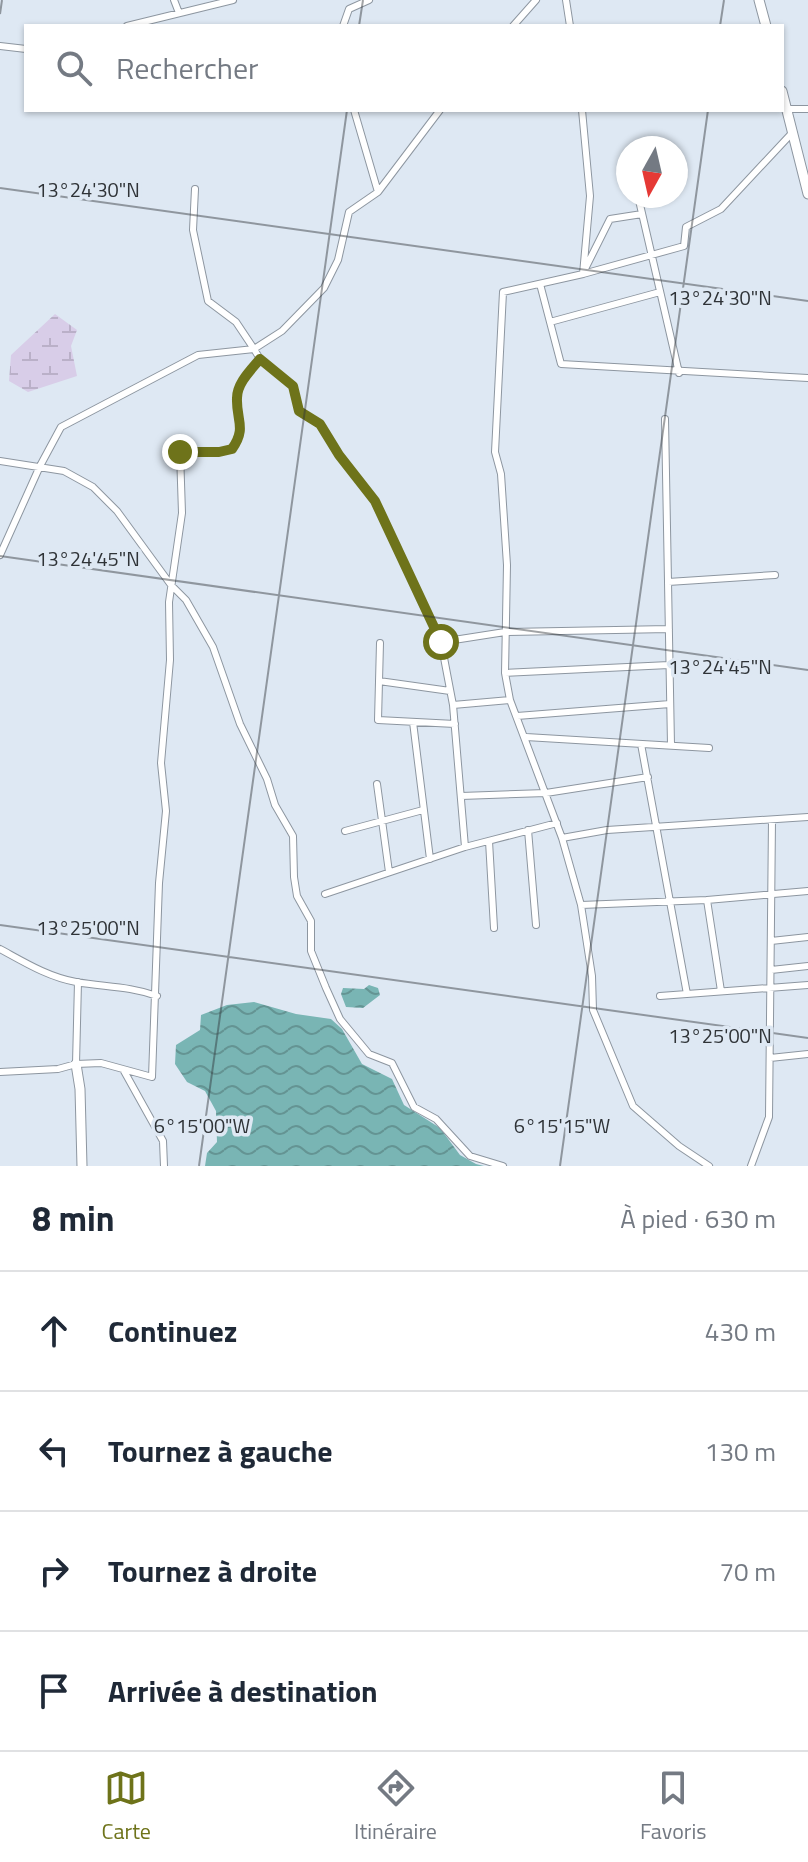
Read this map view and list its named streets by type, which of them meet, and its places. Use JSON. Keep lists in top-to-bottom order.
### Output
{
  "north": "bottom",
  "page": {
    "search": "Rechercher",
    "heading": ["8 min", "À pied · 630 m"],
    "list": [
      ["Continuez", "430 m"],
      ["Tournez à gauche", "130 m"],
      ["Tournez à droite", "70 m"],
      "Arrivée à destination"
    ],
    "nav": ["Carte", "Itinéraire", "Favoris"]
  },
  "coordinates": [
    "13°24'30\"N",
    "13°24'45\"N",
    "13°25'00\"N",
    "6°15'00\"W",
    "6°15'15\"W"
  ]
}
